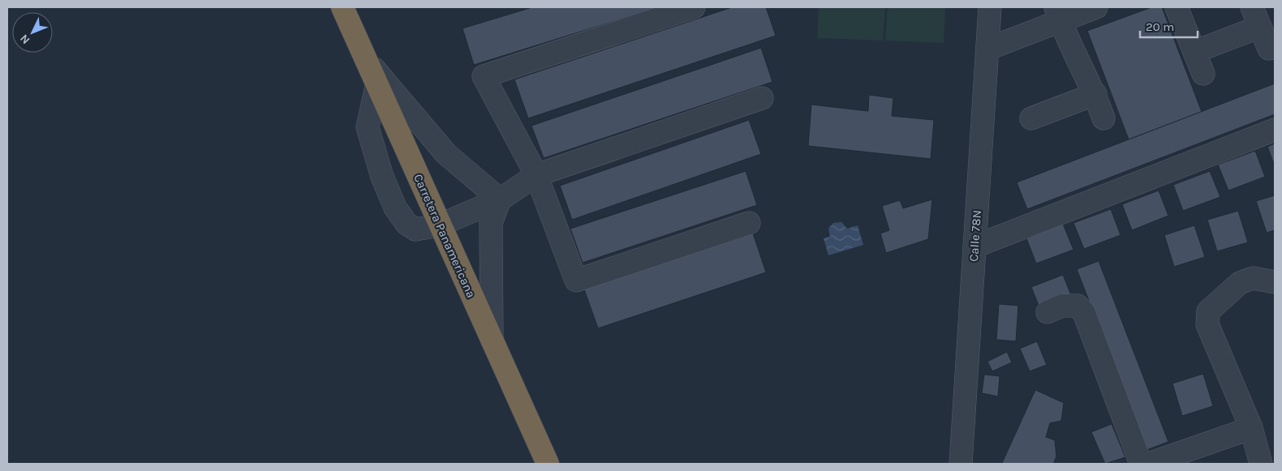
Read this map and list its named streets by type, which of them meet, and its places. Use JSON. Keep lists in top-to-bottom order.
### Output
{
  "streets": {
    "highway": ["Carretera Panamericana"],
    "street": ["Calle 78N"]
  },
  "scale_bar": "20 m",
  "north": "bottom left"
}
